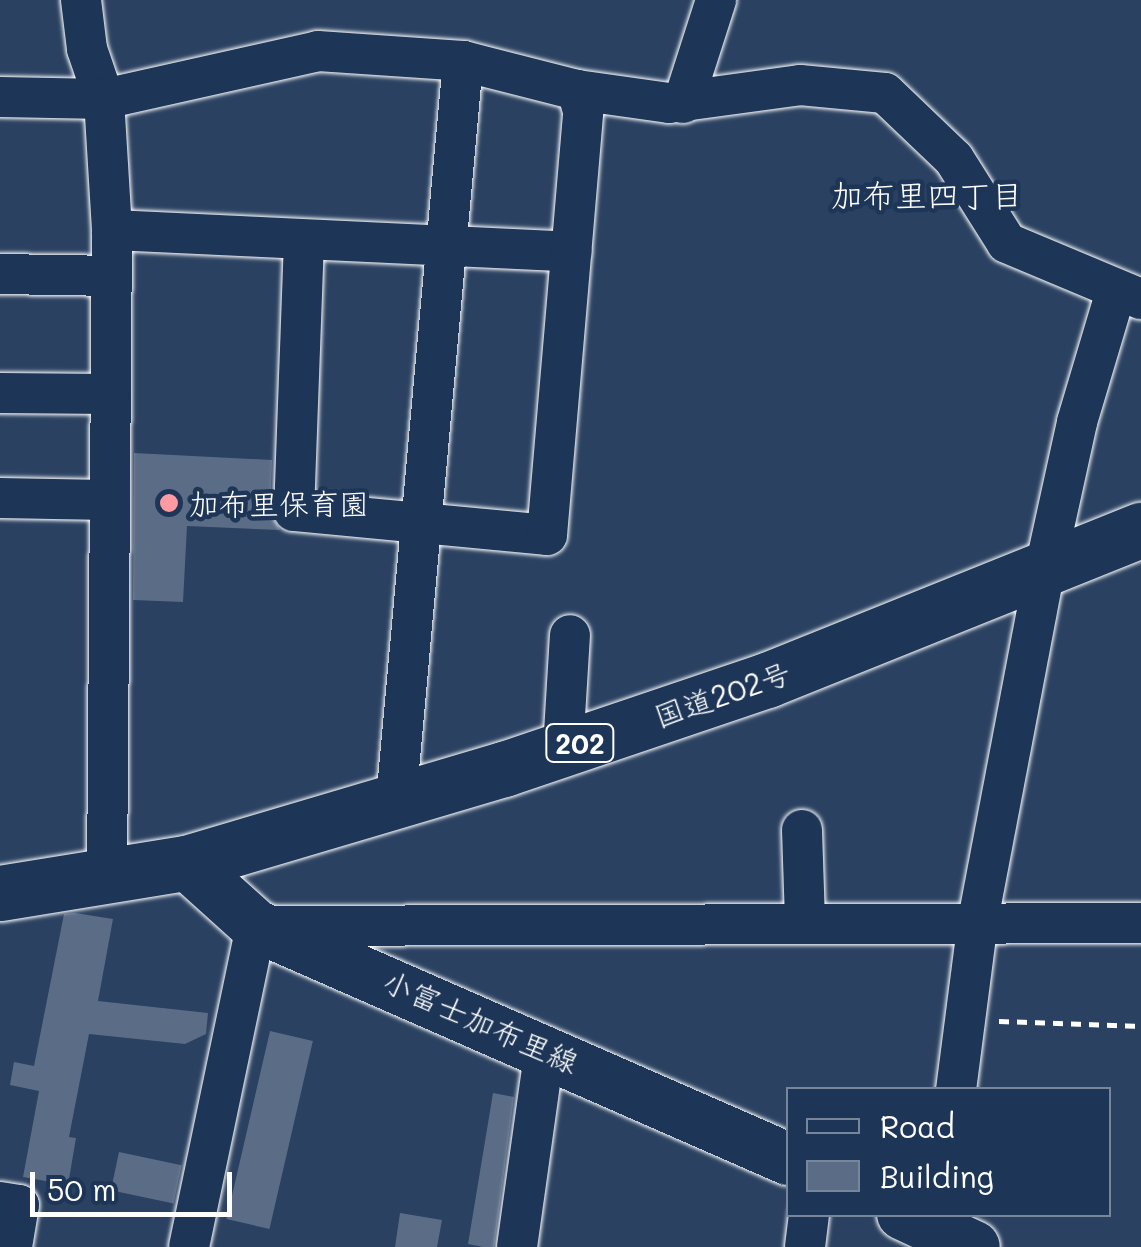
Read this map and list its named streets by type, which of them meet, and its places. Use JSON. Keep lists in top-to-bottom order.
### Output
{
  "streets": {
    "highway": ["国道202号", "202"],
    "main road": ["小富士加布里線"]
  },
  "crossings": [
    ["国道202号", "小富士加布里線"]
  ],
  "districts": ["加布里四丁目"],
  "places": ["加布里保育園"],
  "legend": ["Road", "Building"],
  "scale_bar": "50 m"
}
